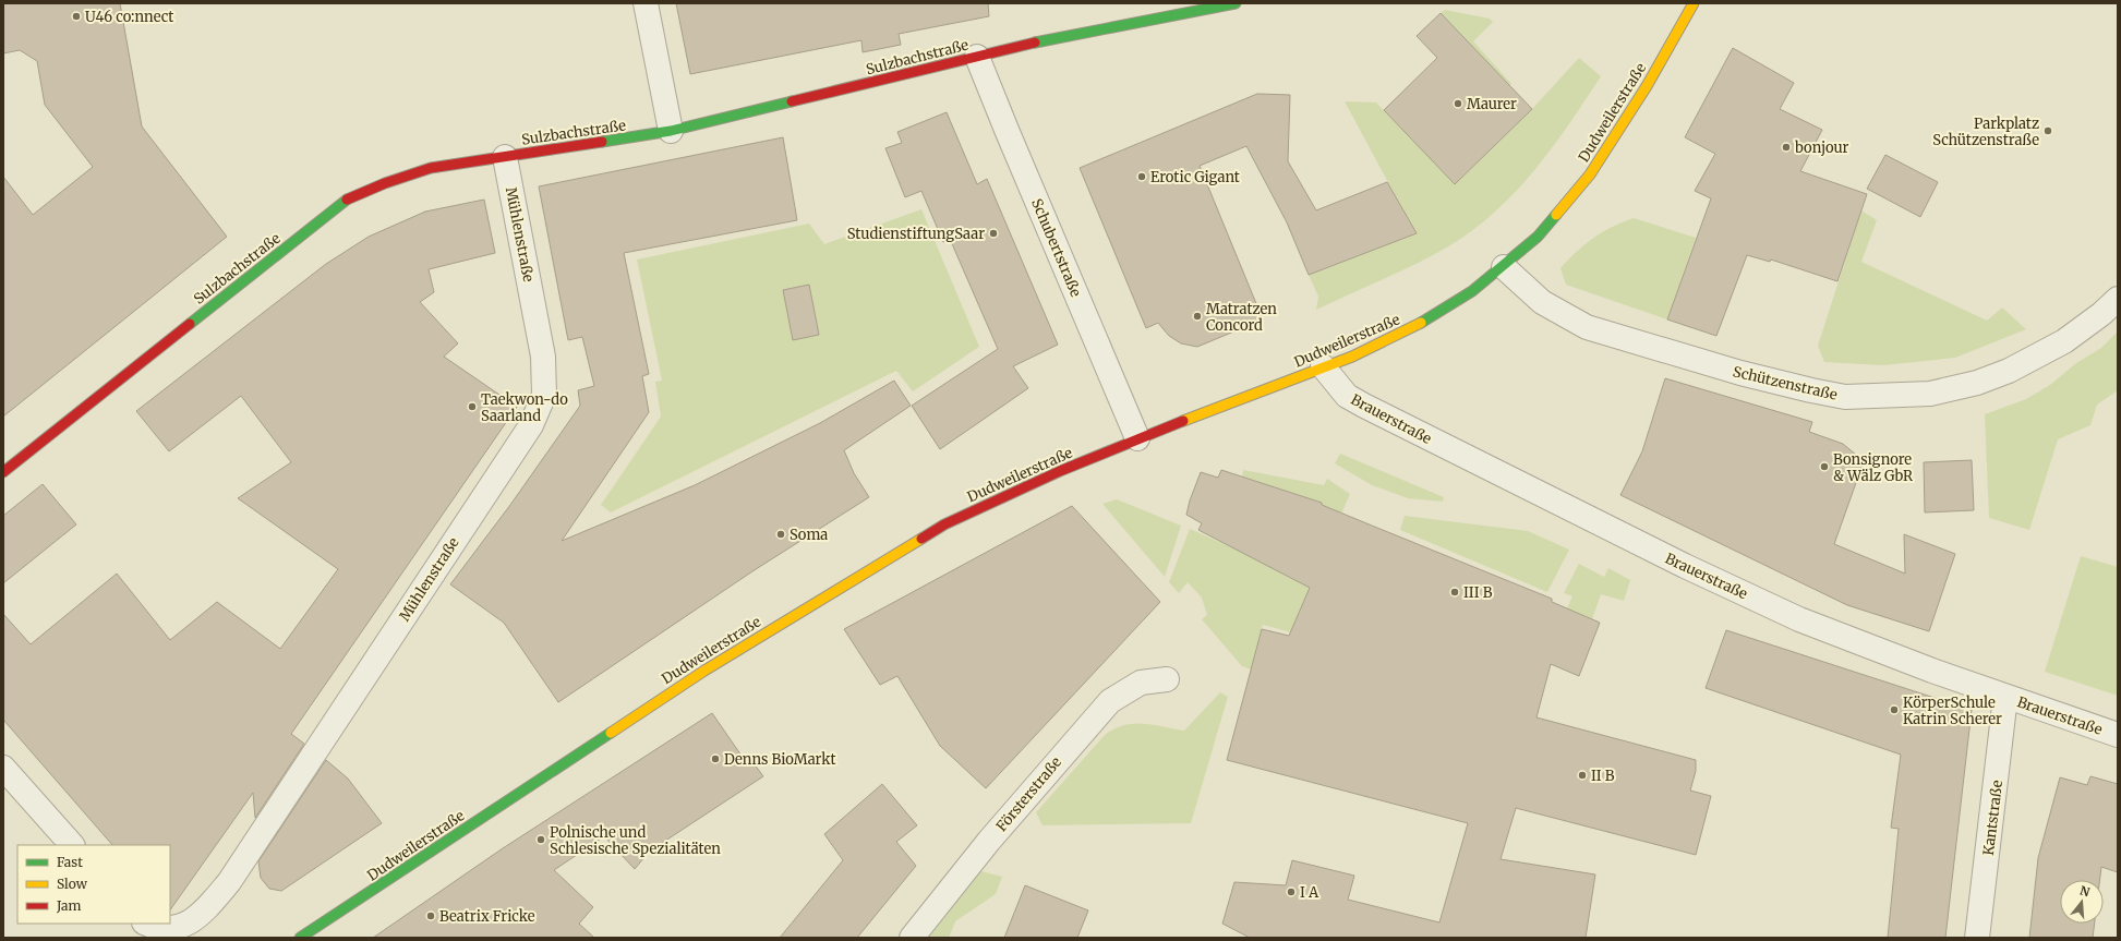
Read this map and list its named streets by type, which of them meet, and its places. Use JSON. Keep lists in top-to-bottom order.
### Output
{
  "streets": {
    "main road": ["Sulzbachstraße", "Dudweilerstraße"],
    "street": [
      "Mühlenstraße",
      "Schubertstraße",
      "Schützenstraße",
      "Brauerstraße",
      "Försterstraße",
      "Kantstraße"
    ]
  },
  "crossings": [
    ["Sulzbachstraße", "Mühlenstraße"],
    ["Sulzbachstraße", "Schubertstraße"],
    ["Dudweilerstraße", "Schubertstraße"],
    ["Dudweilerstraße", "Schützenstraße"],
    ["Dudweilerstraße", "Brauerstraße"],
    ["Brauerstraße", "Kantstraße"]
  ],
  "places": [
    "U46 co:nnect",
    "Maurer",
    "Parkplatz Schützenstraße",
    "bonjour",
    "Erotic Gigant",
    "StudienstiftungSaar",
    "Matratzen Concord",
    "Taekwon-do Saarland",
    "Bonsignore & Wälz GbR",
    "Soma",
    "III B",
    "KörperSchule Katrin Scherer",
    "Denns BioMarkt",
    "II B",
    "Polnische und Schlesische Spezialitäten",
    "I A",
    "Beatrix Fricke"
  ],
  "legend": ["Fast", "Slow", "Jam"],
  "north": "top"
}
